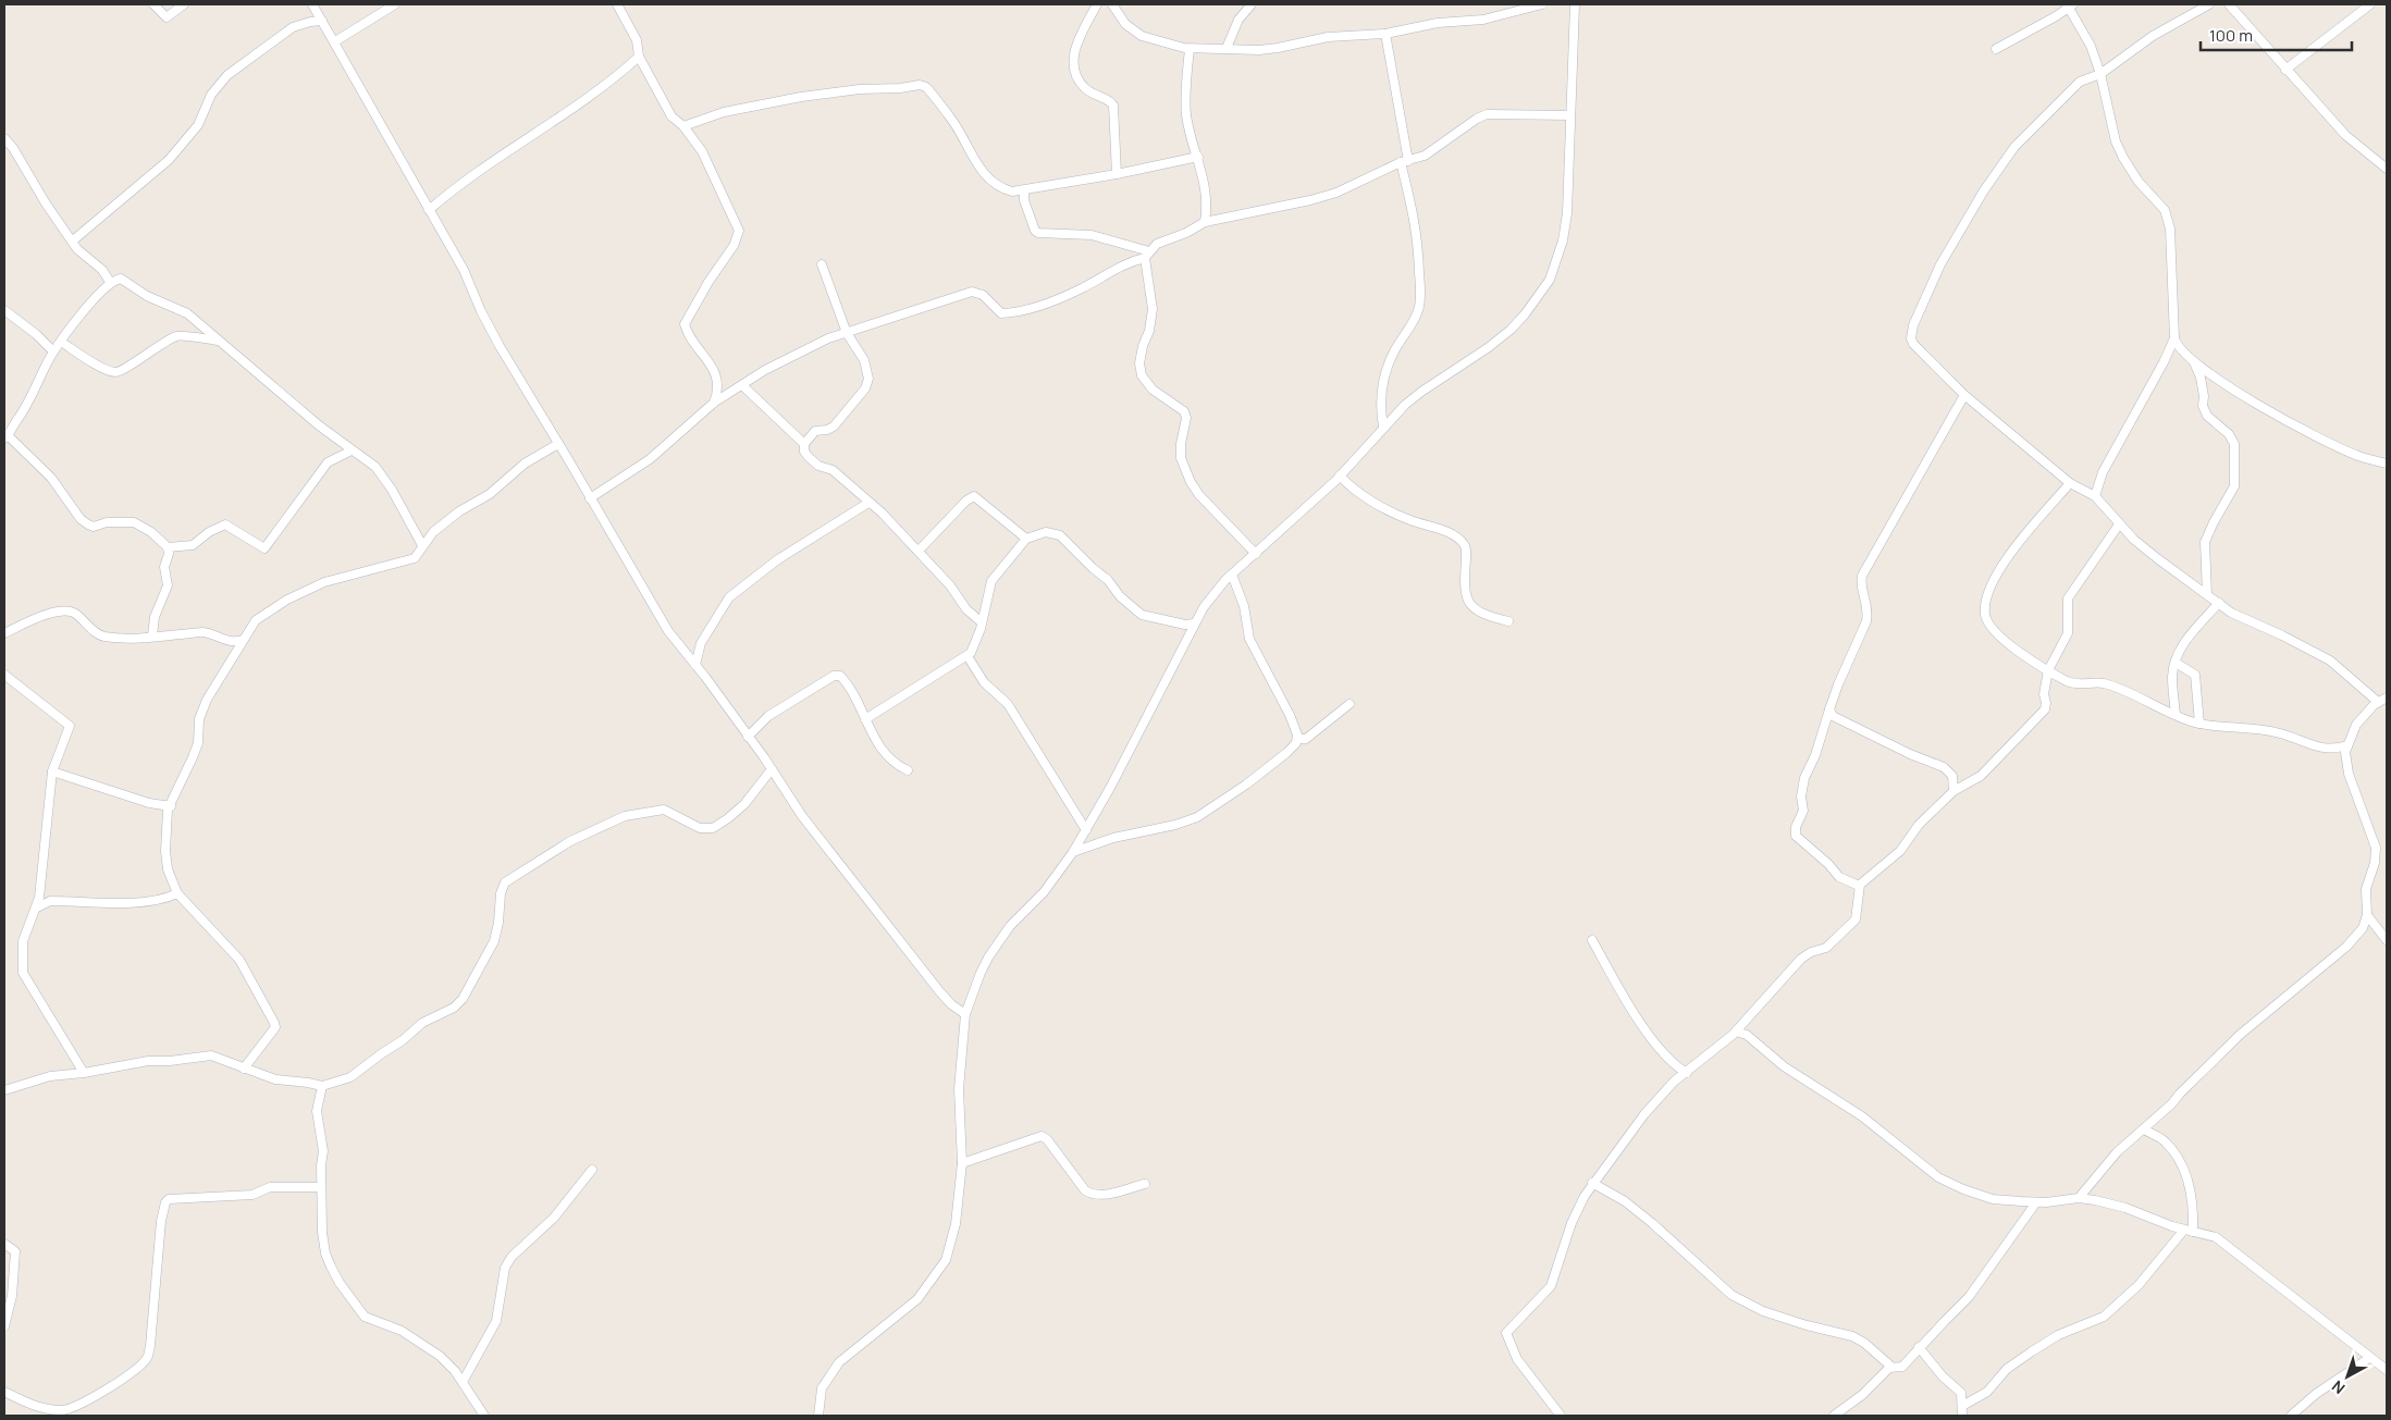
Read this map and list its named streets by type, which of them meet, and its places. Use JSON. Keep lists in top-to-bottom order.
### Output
{
  "scale_bar": "100 m",
  "north": "bottom left"
}
